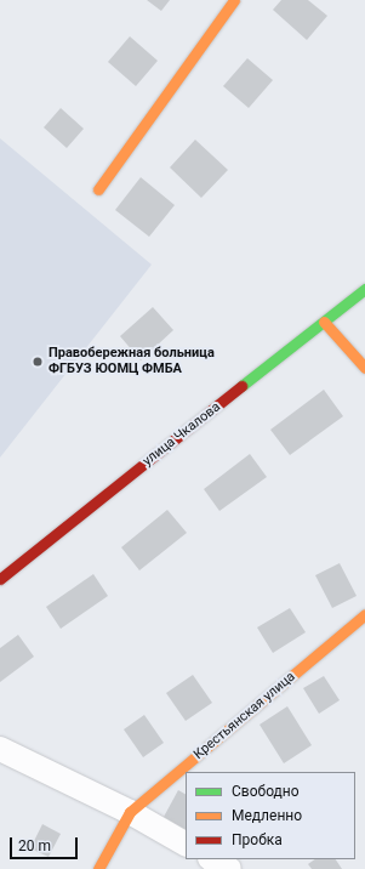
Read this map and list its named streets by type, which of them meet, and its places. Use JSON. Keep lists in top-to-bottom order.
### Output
{
  "streets": {
    "street": ["улица Чкалова", "Крестьянская улица"]
  },
  "places": ["Правобережная больница ФГБУЗ ЮОМЦ ФМБА"],
  "legend": ["Свободно", "Медленно", "Пробка"],
  "scale_bar": "20 m"
}
